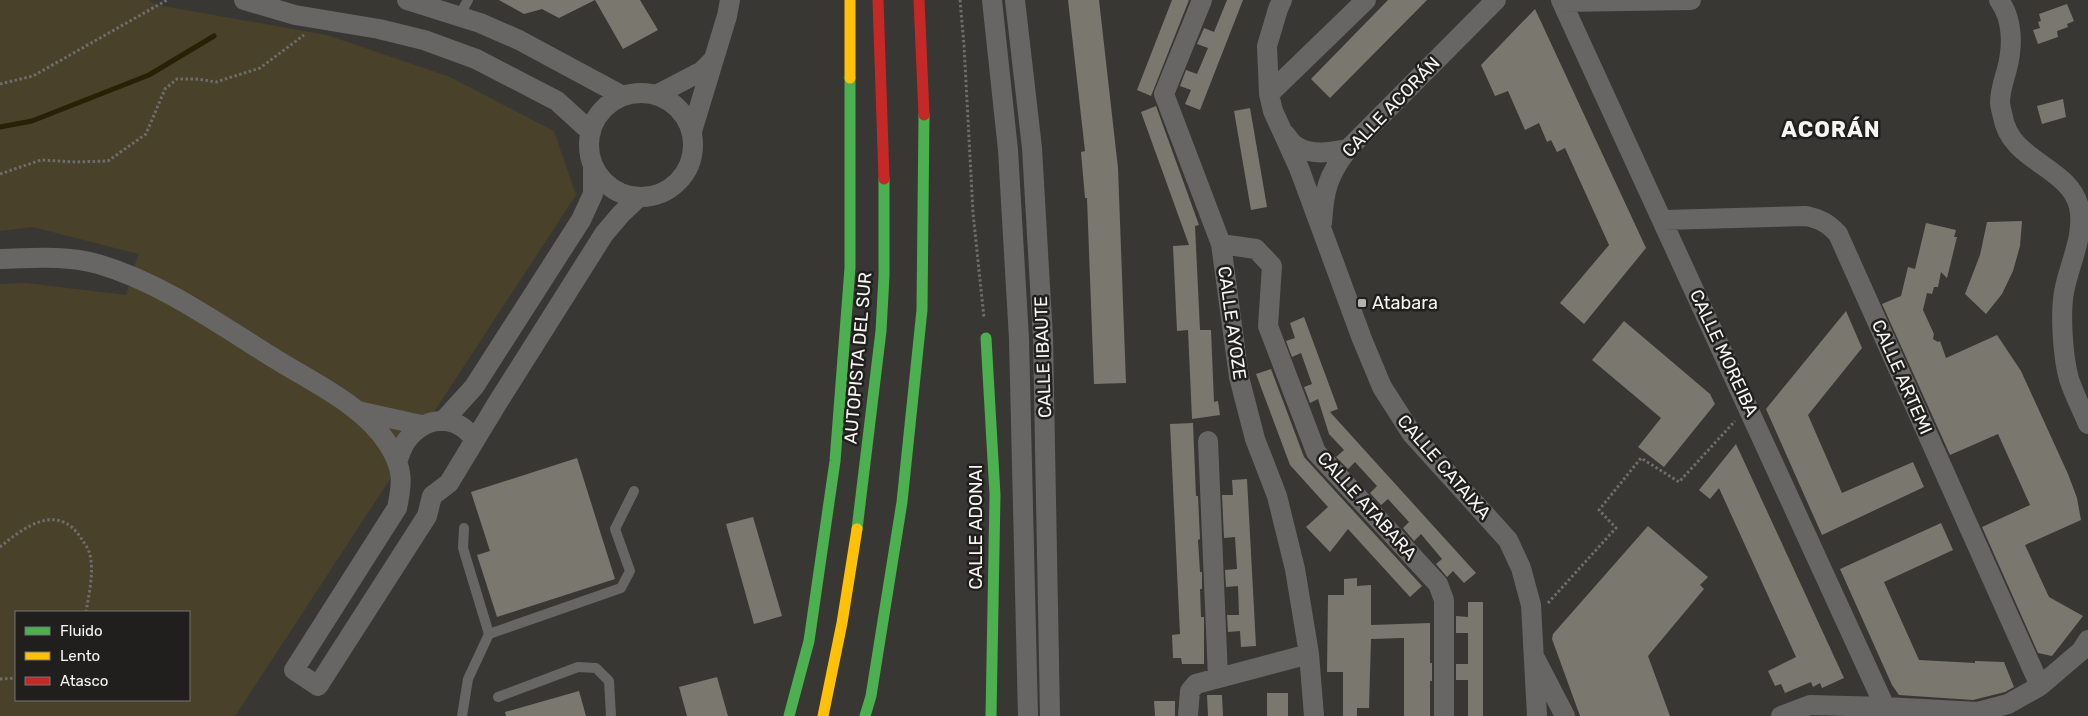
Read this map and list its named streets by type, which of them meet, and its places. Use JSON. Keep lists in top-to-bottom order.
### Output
{
  "streets": {
    "main road": ["AUTOPISTA DEL SUR", "CALLE ADONAI"],
    "street": [
      "CALLE ACORÁN",
      "CALLE AYOZE",
      "CALLE MOREIBA",
      "CALLE IBAUTE",
      "CALLE ARTEMI",
      "CALLE CATAIXA",
      "CALLE ATABARA"
    ]
  },
  "crossings": [
    ["CALLE ACORÁN", "CALLE CATAIXA"],
    ["CALLE AYOZE", "CALLE ATABARA"],
    ["CALLE MOREIBA", "CALLE ARTEMI"]
  ],
  "districts": ["ACORÁN"],
  "places": {
    "transit": ["Atabara"]
  },
  "legend": ["Fluido", "Lento", "Atasco"]
}
